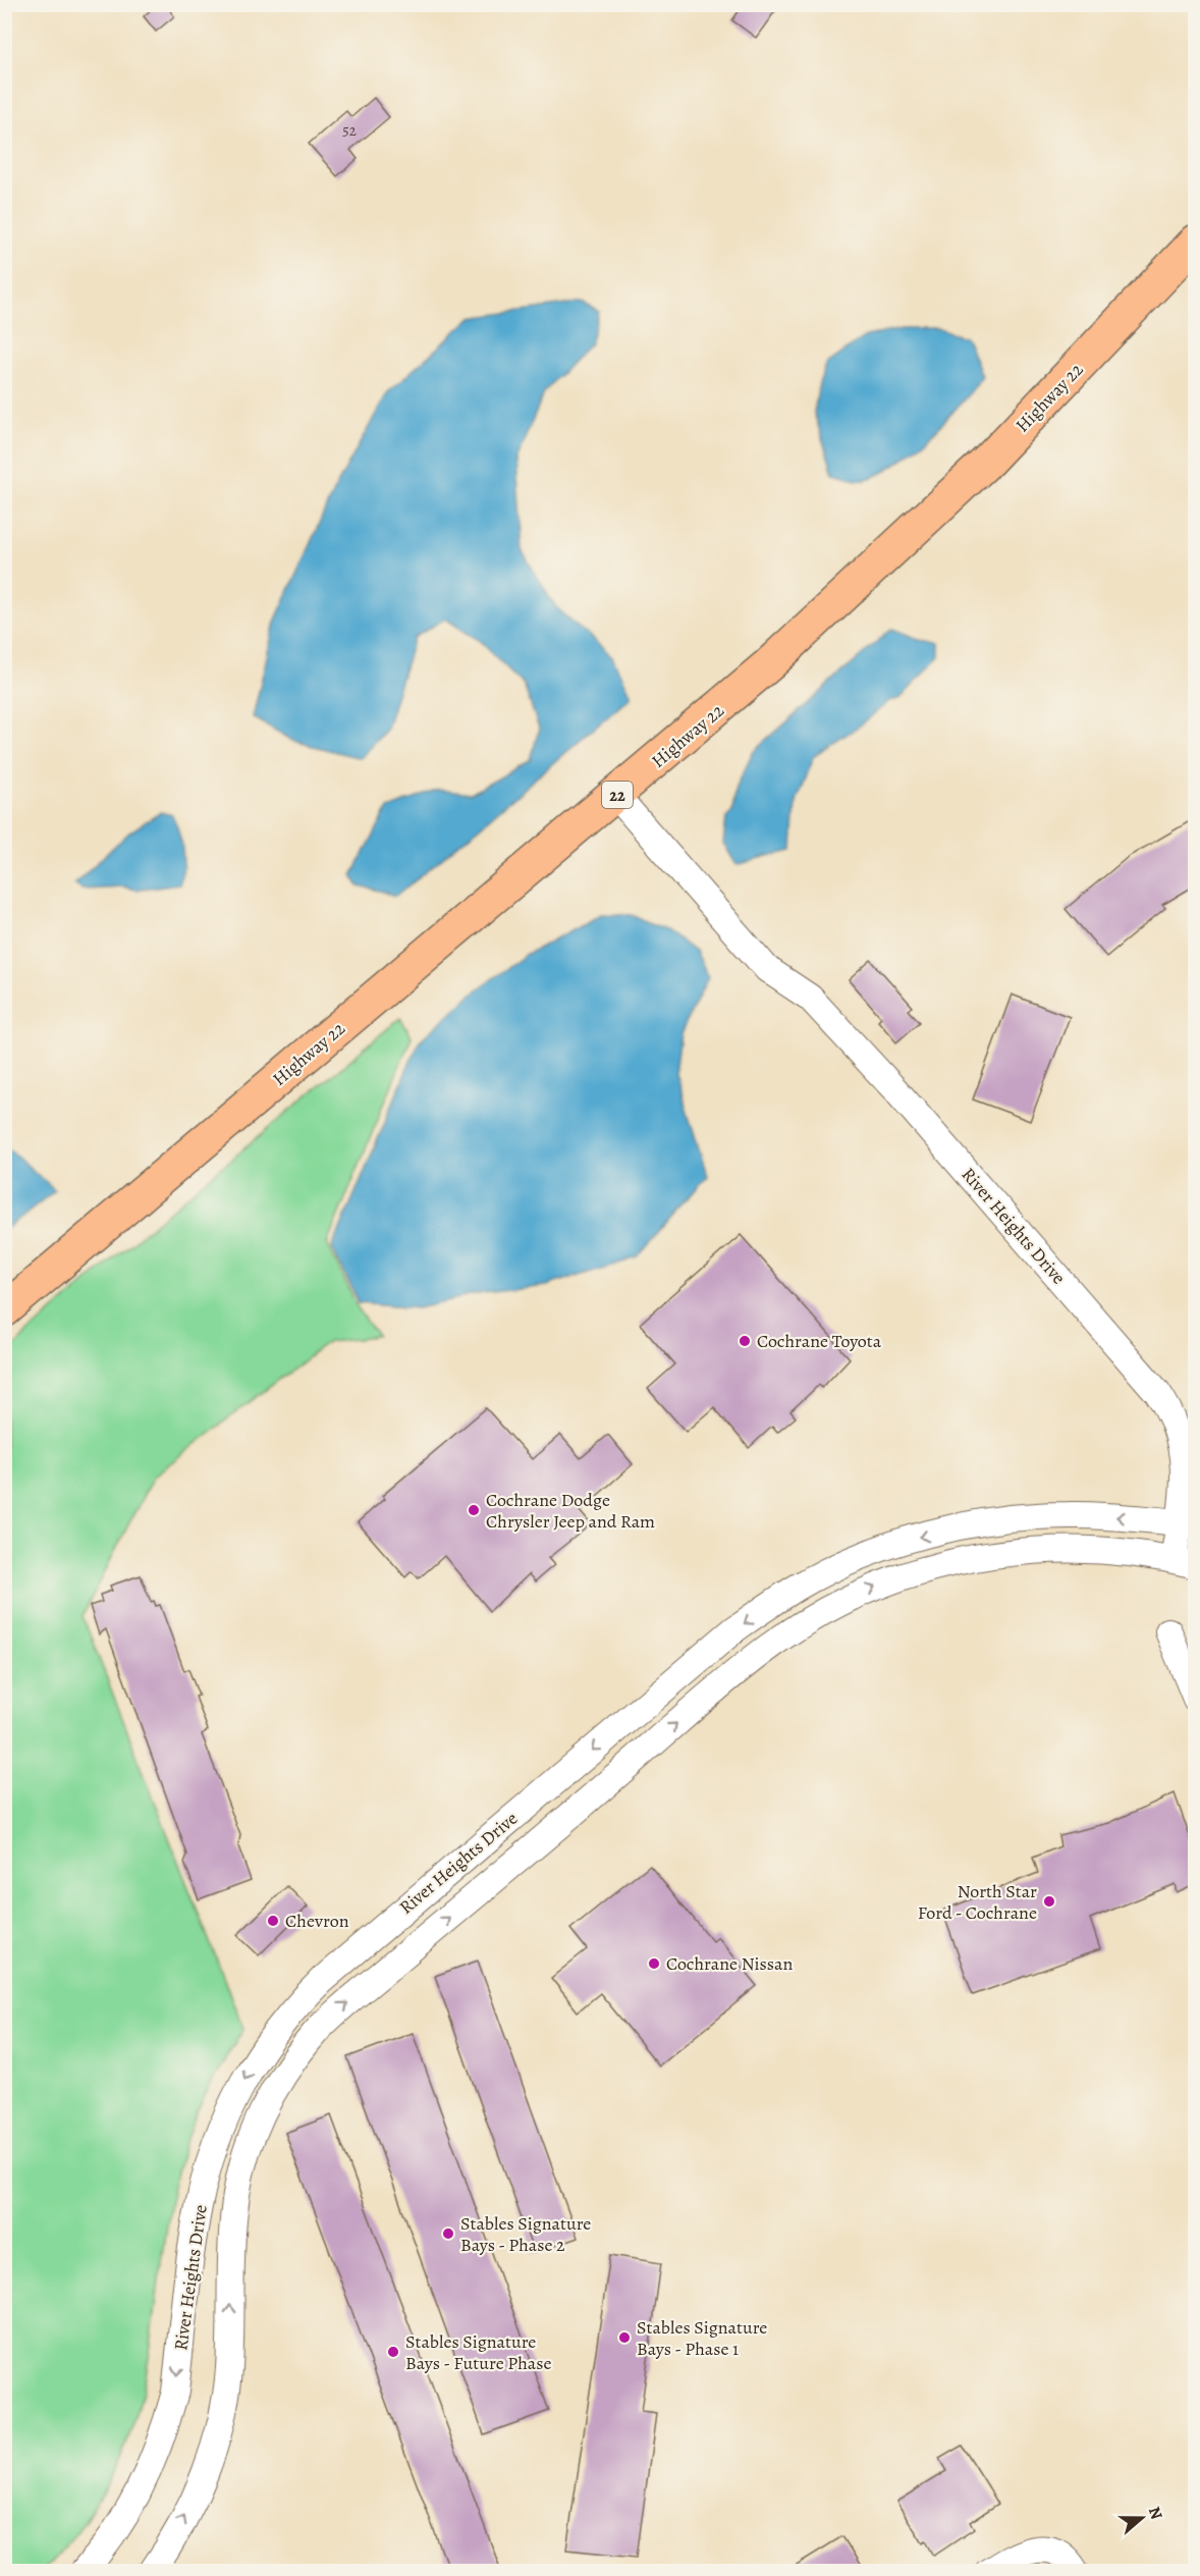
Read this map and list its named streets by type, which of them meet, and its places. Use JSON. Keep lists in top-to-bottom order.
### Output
{
  "streets": {
    "main road": ["Highway 22", "22"],
    "street": ["River Heights Drive"]
  },
  "crossings": [
    ["Highway 22", "River Heights Drive"]
  ],
  "places": [
    "Cochrane Toyota",
    "Cochrane Dodge Chrysler Jeep and Ram",
    "North Star Ford - Cochrane",
    "Chevron",
    "Cochrane Nissan",
    "Stables Signature Bays - Phase 2",
    "Stables Signature Bays - Phase 1",
    "Stables Signature Bays - Future Phase"
  ],
  "house_numbers": ["52"],
  "north": "right"
}
